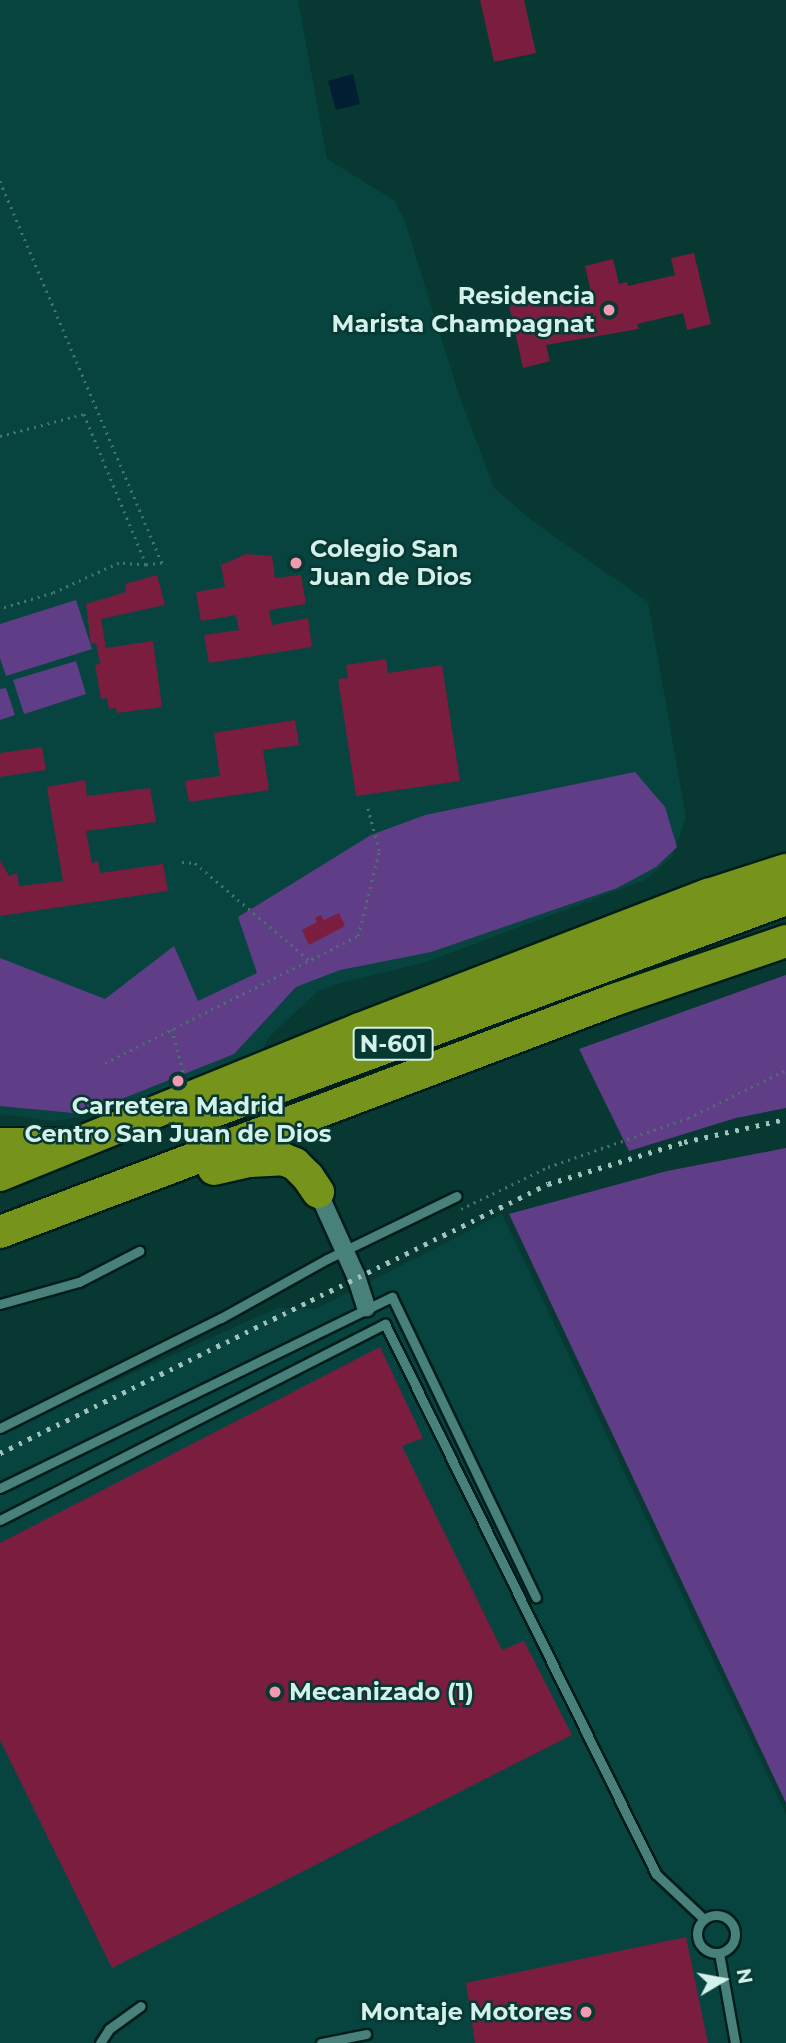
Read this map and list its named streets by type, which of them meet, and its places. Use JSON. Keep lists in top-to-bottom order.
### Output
{
  "streets": {
    "highway": ["N-601"]
  },
  "places": [
    "Residencia Marista Champagnat",
    "Colegio San Juan de Dios",
    "Carretera Madrid Centro San Juan de Dios",
    "Mecanizado (1)",
    "Montaje Motores"
  ],
  "north": "right"
}
